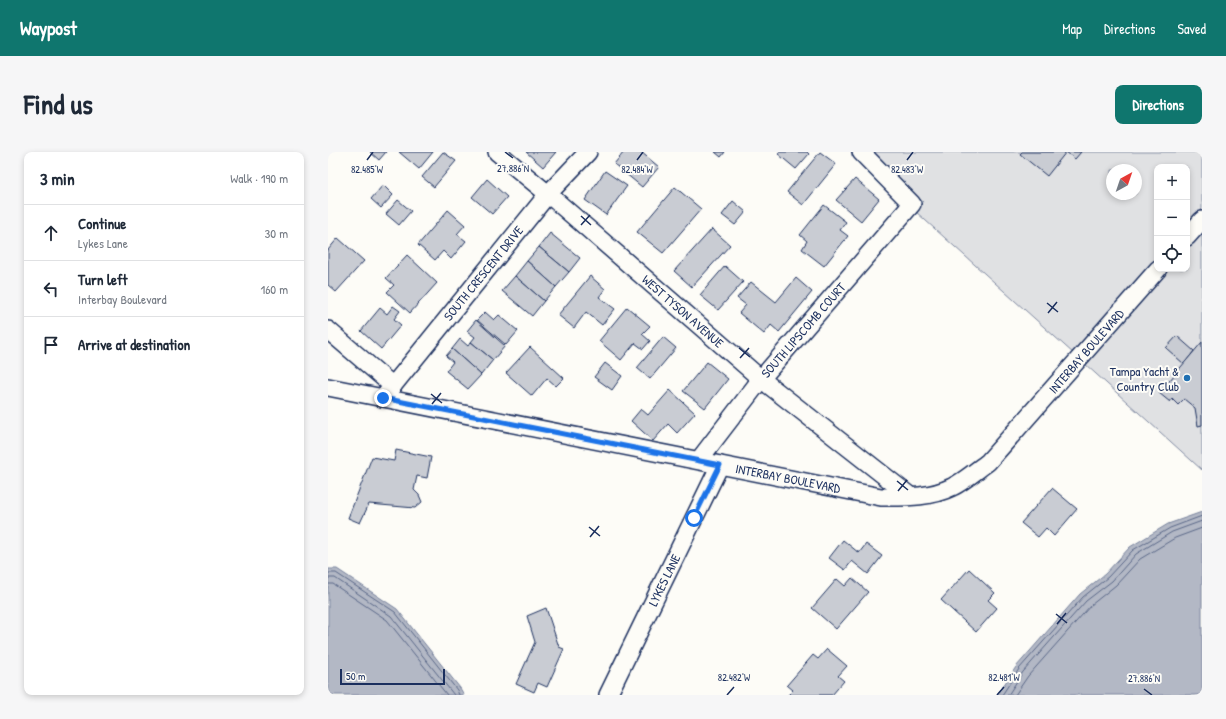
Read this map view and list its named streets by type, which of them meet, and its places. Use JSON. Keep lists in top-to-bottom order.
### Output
{
  "streets": {
    "street": [
      "SOUTH CRESCENT DRIVE",
      "WEST TYSON AVENUE",
      "SOUTH LIPSCOMB COURT",
      "INTERBAY BOULEVARD",
      "LYKES LANE"
    ]
  },
  "crossings": [
    ["SOUTH CRESCENT DRIVE", "WEST TYSON AVENUE"],
    ["SOUTH CRESCENT DRIVE", "INTERBAY BOULEVARD"],
    ["WEST TYSON AVENUE", "SOUTH LIPSCOMB COURT"],
    ["WEST TYSON AVENUE", "INTERBAY BOULEVARD"],
    ["SOUTH LIPSCOMB COURT", "INTERBAY BOULEVARD"],
    ["INTERBAY BOULEVARD", "LYKES LANE"]
  ],
  "places": ["Tampa Yacht & Country Club"],
  "scale_bar": "50 m",
  "north": "top right",
  "page": {
    "header": "Waypost",
    "nav": ["Map", "Directions", "Saved"],
    "title": "Find us",
    "buttons": "Directions",
    "heading": ["3 min", "Walk · 190 m"],
    "map_buttons": ["+", "−"],
    "list": [
      ["Continue", "Lykes Lane", "30 m"],
      ["Turn left", "Interbay Boulevard", "160 m"],
      "Arrive at destination"
    ],
    "scale": "50 m"
  },
  "coordinates": [
    "27.886°N",
    "82.485°W",
    "82.484°W",
    "82.483°W",
    "82.482°W",
    "82.481°W"
  ]
}
